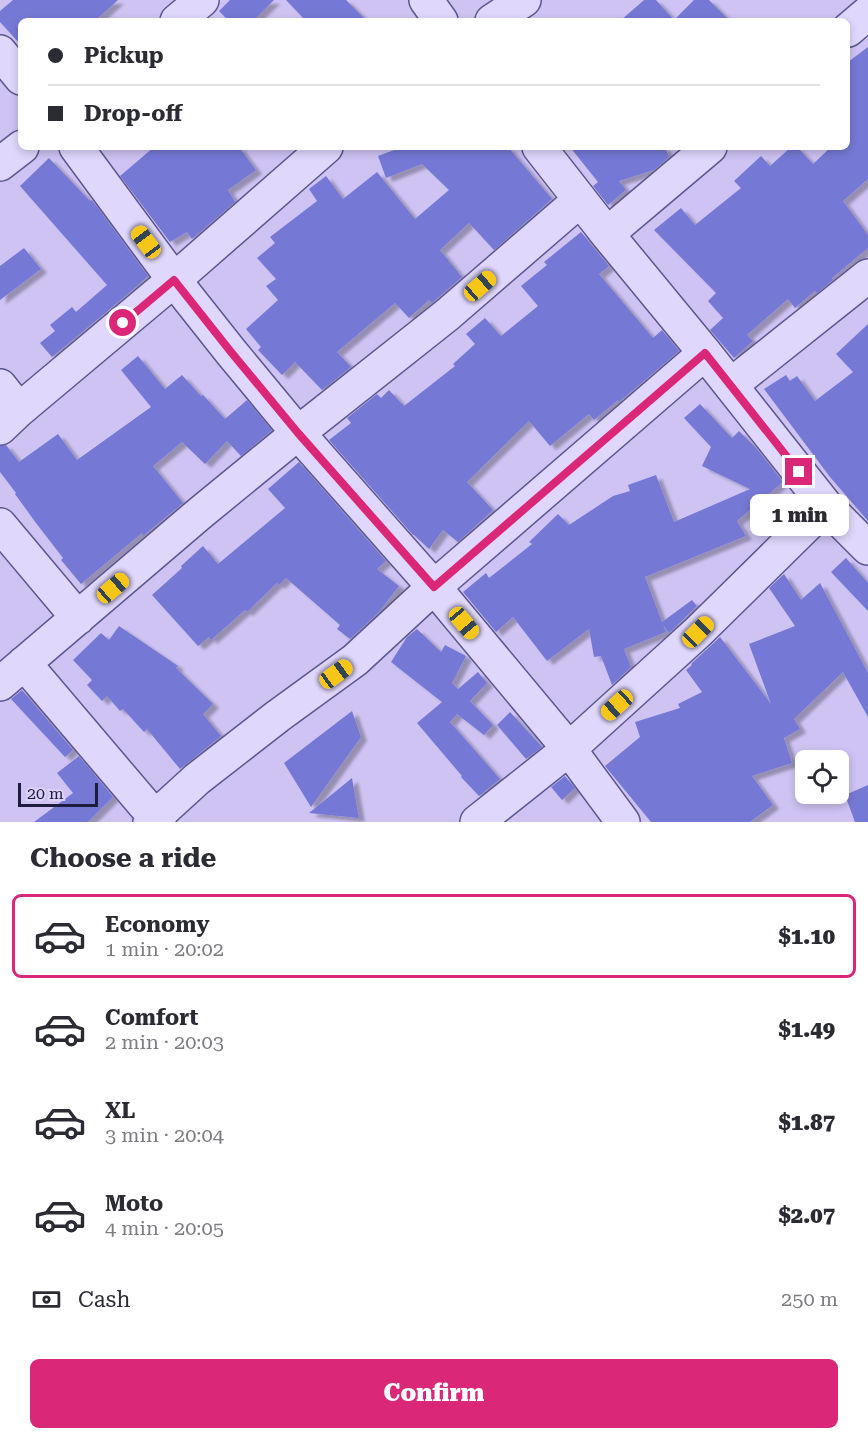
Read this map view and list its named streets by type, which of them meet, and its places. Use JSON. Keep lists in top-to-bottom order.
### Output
{
  "scale_bar": "20 m",
  "page": {
    "banner": ["Pickup", "Drop-off"],
    "bubble": "1 min",
    "scale": "20 m",
    "heading": "Choose a ride",
    "list": [
      {
        "name": "Economy",
        "note": "1 min · 20:02",
        "value": "$1.10"
      },
      {
        "name": "Comfort",
        "note": "2 min · 20:03",
        "value": "$1.49"
      },
      {
        "name": "XL",
        "note": "3 min · 20:04",
        "value": "$1.87"
      },
      {
        "name": "Moto",
        "note": "4 min · 20:05",
        "value": "$2.07"
      }
    ],
    "pay": ["Cash", "250 m"],
    "buttons": "Confirm"
  }
}
